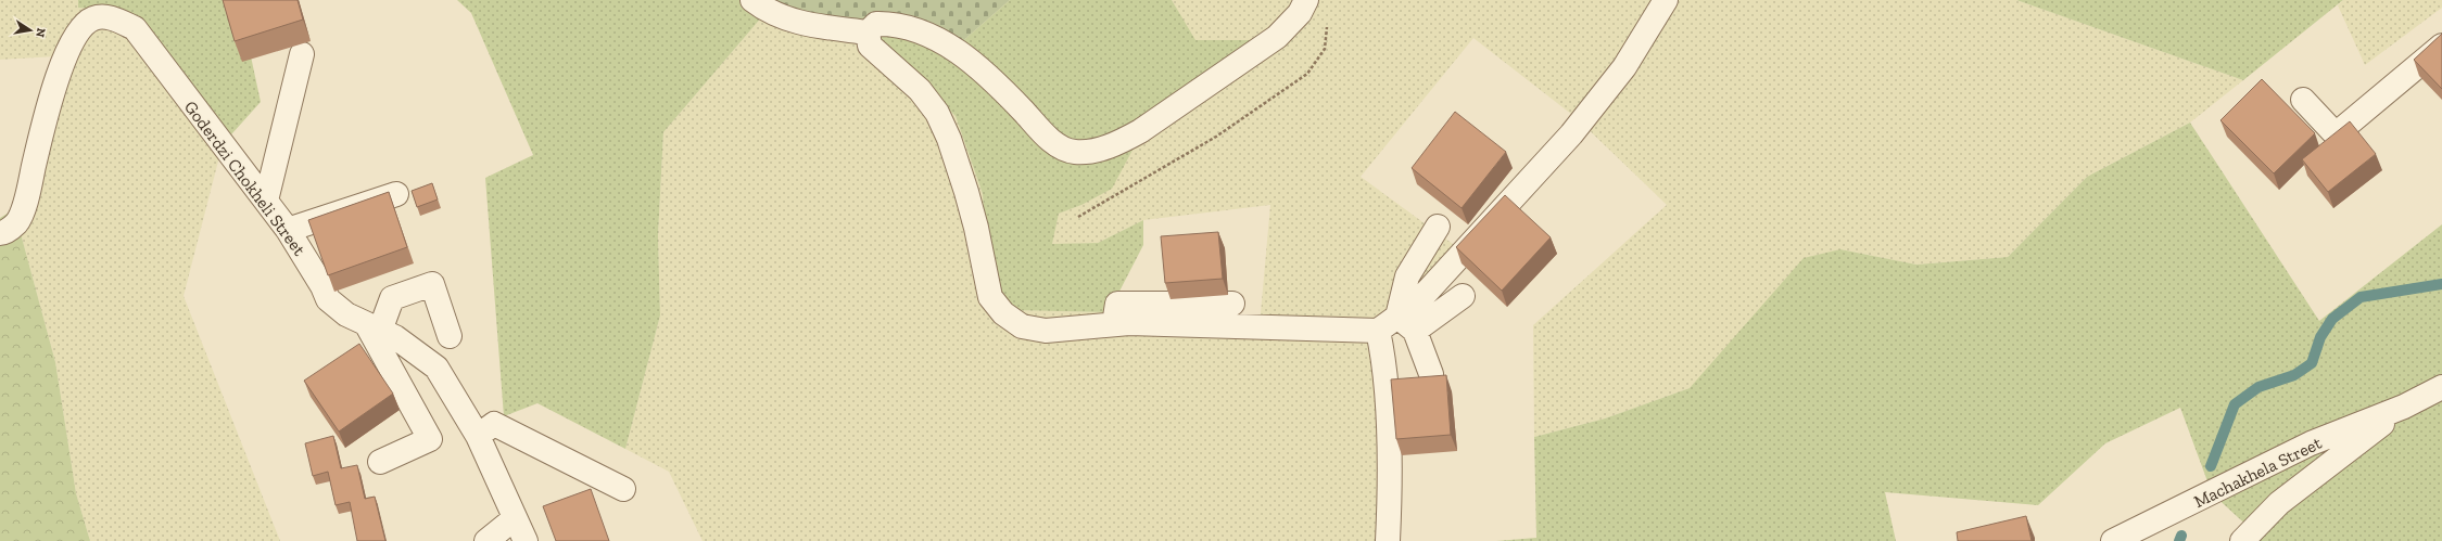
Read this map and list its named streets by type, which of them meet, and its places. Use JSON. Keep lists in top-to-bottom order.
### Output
{
  "streets": {
    "street": ["Goderdzi Chokheli Street", "Machakhela Street"]
  },
  "north": "right"
}
